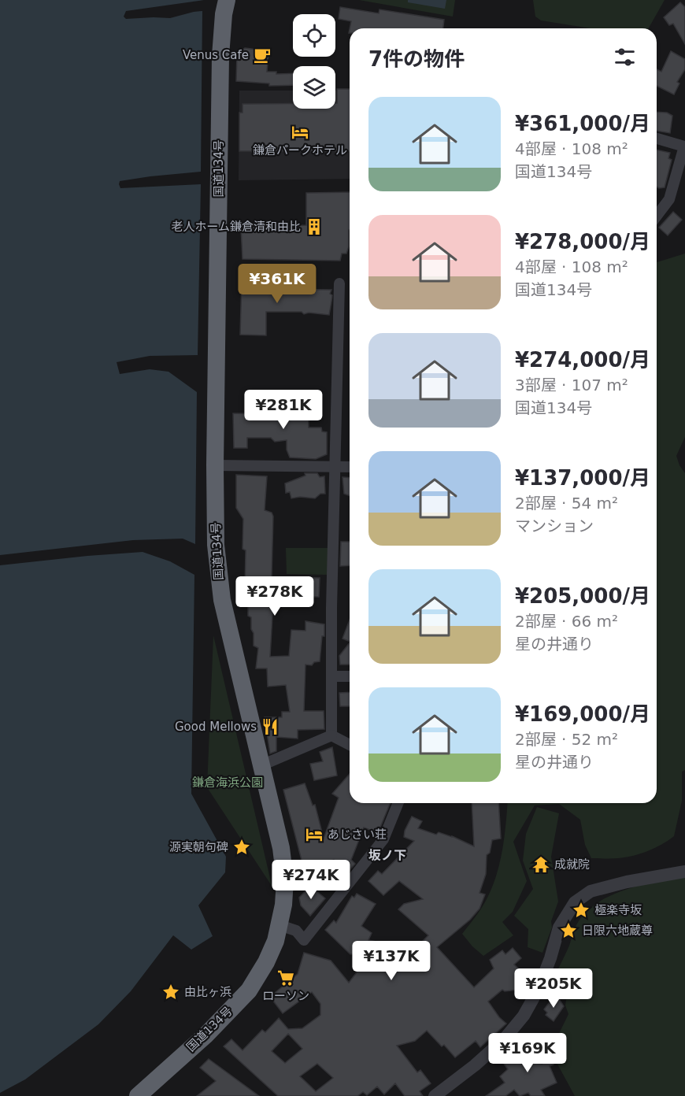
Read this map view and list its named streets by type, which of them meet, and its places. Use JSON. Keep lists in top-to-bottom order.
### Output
{
  "streets": {
    "highway": ["国道134号"]
  },
  "districts": ["坂ノ下"],
  "parks": ["鎌倉海浜公園"],
  "places": {
    "cafe": ["Venus Cafe"],
    "hotel": ["鎌倉パークホテル", "あじさい荘"],
    "building": ["老人ホーム鎌倉清和由比"],
    "restaurant": ["Good Mellows"],
    "place": [
      "源実朝句碑",
      "極楽寺坂",
      "日限六地蔵尊",
      "由比ヶ浜"
    ],
    "temple": ["成就院"],
    "supermarket": ["ローソン"]
  },
  "page": {
    "heading": "7件の物件",
    "list": [
      {
        "name": "¥361,000/月",
        "note": "4部屋 · 108 m² · 国道134号"
      },
      {
        "name": "¥278,000/月",
        "note": "4部屋 · 108 m² · 国道134号"
      },
      {
        "name": "¥274,000/月",
        "note": "3部屋 · 107 m² · 国道134号"
      },
      {
        "name": "¥137,000/月",
        "note": "2部屋 · 54 m² · マンション"
      },
      {
        "name": "¥205,000/月",
        "note": "2部屋 · 66 m² · 星の井通り"
      },
      {
        "name": "¥169,000/月",
        "note": "2部屋 · 52 m² · 星の井通り"
      }
    ],
    "price": [
      "¥361K",
      "¥281K",
      "¥278K",
      "¥274K",
      "¥137K",
      "¥205K",
      "¥169K"
    ]
  }
}
